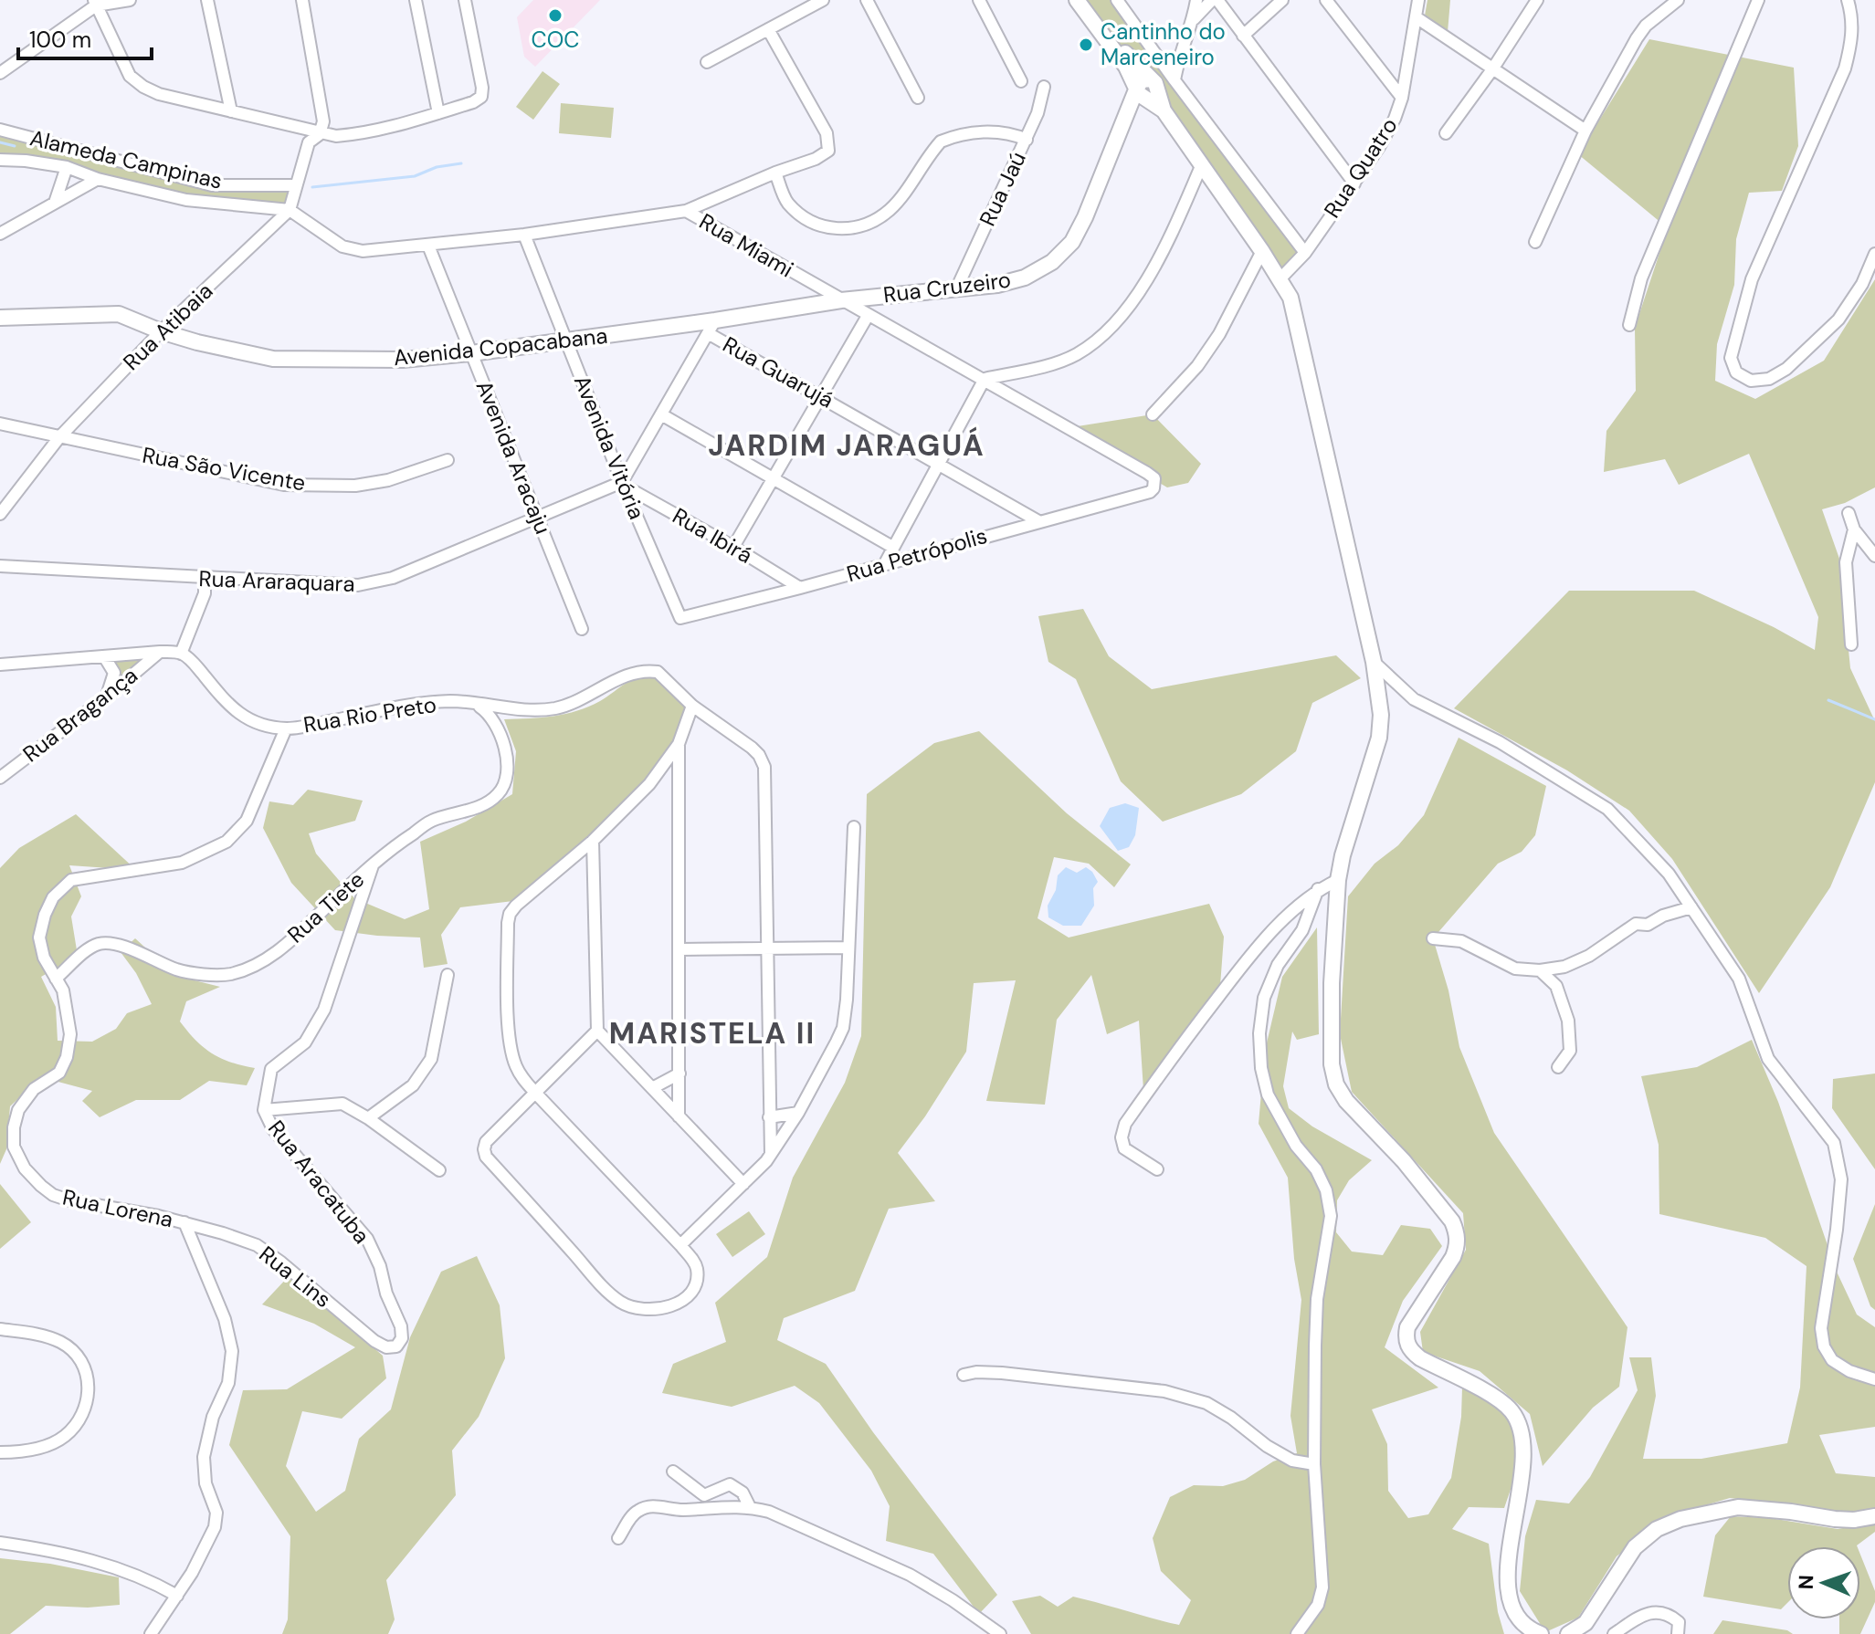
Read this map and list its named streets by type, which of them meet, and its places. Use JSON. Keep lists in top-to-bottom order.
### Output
{
  "streets": {
    "main road": ["Rua Cruzeiro", "Avenida Copacabana"],
    "street": [
      "Alameda Campinas",
      "Rua Quatro",
      "Rua Jaú",
      "Rua Miami",
      "Rua Atibaia",
      "Rua Guarujá",
      "Avenida Vitória",
      "Avenida Aracaju",
      "Rua São Vicente",
      "Rua Ibirá",
      "Rua Petrópolis",
      "Rua Araraquara",
      "Rua Bragança",
      "Rua Rio Preto",
      "Rua Tiete",
      "Rua Aracatuba",
      "Rua Lorena",
      "Rua Lins"
    ]
  },
  "crossings": [
    ["Rua Jaú", "Rua Cruzeiro"],
    ["Rua Miami", "Rua Cruzeiro"],
    ["Rua Miami", "Rua Atibaia"],
    ["Rua Miami", "Avenida Copacabana"],
    ["Rua Miami", "Avenida Vitória"],
    ["Rua Miami", "Avenida Aracaju"],
    ["Rua Miami", "Rua Petrópolis"],
    ["Rua Cruzeiro", "Avenida Copacabana"],
    ["Rua Atibaia", "Avenida Copacabana"],
    ["Rua Atibaia", "Rua São Vicente"],
    ["Avenida Copacabana", "Rua Guarujá"],
    ["Avenida Copacabana", "Avenida Vitória"],
    ["Avenida Copacabana", "Avenida Aracaju"],
    ["Rua Guarujá", "Rua Petrópolis"],
    ["Avenida Vitória", "Rua Ibirá"],
    ["Avenida Vitória", "Rua Petrópolis"],
    ["Avenida Vitória", "Rua Araraquara"],
    ["Avenida Aracaju", "Rua Araraquara"],
    ["Rua Ibirá", "Rua Petrópolis"],
    ["Rua Ibirá", "Rua Araraquara"],
    ["Rua Rio Preto", "Rua Tiete"],
    ["Rua Rio Preto", "Rua Lorena"],
    ["Rua Tiete", "Rua Aracatuba"],
    ["Rua Tiete", "Rua Lorena"],
    ["Rua Aracatuba", "Rua Lins"],
    ["Rua Lorena", "Rua Lins"]
  ],
  "districts": ["JARDIM JARAGUÁ", "MARISTELA II"],
  "places": ["COC", "Cantinho do Marceneiro"],
  "scale_bar": "100 m",
  "north": "left"
}
